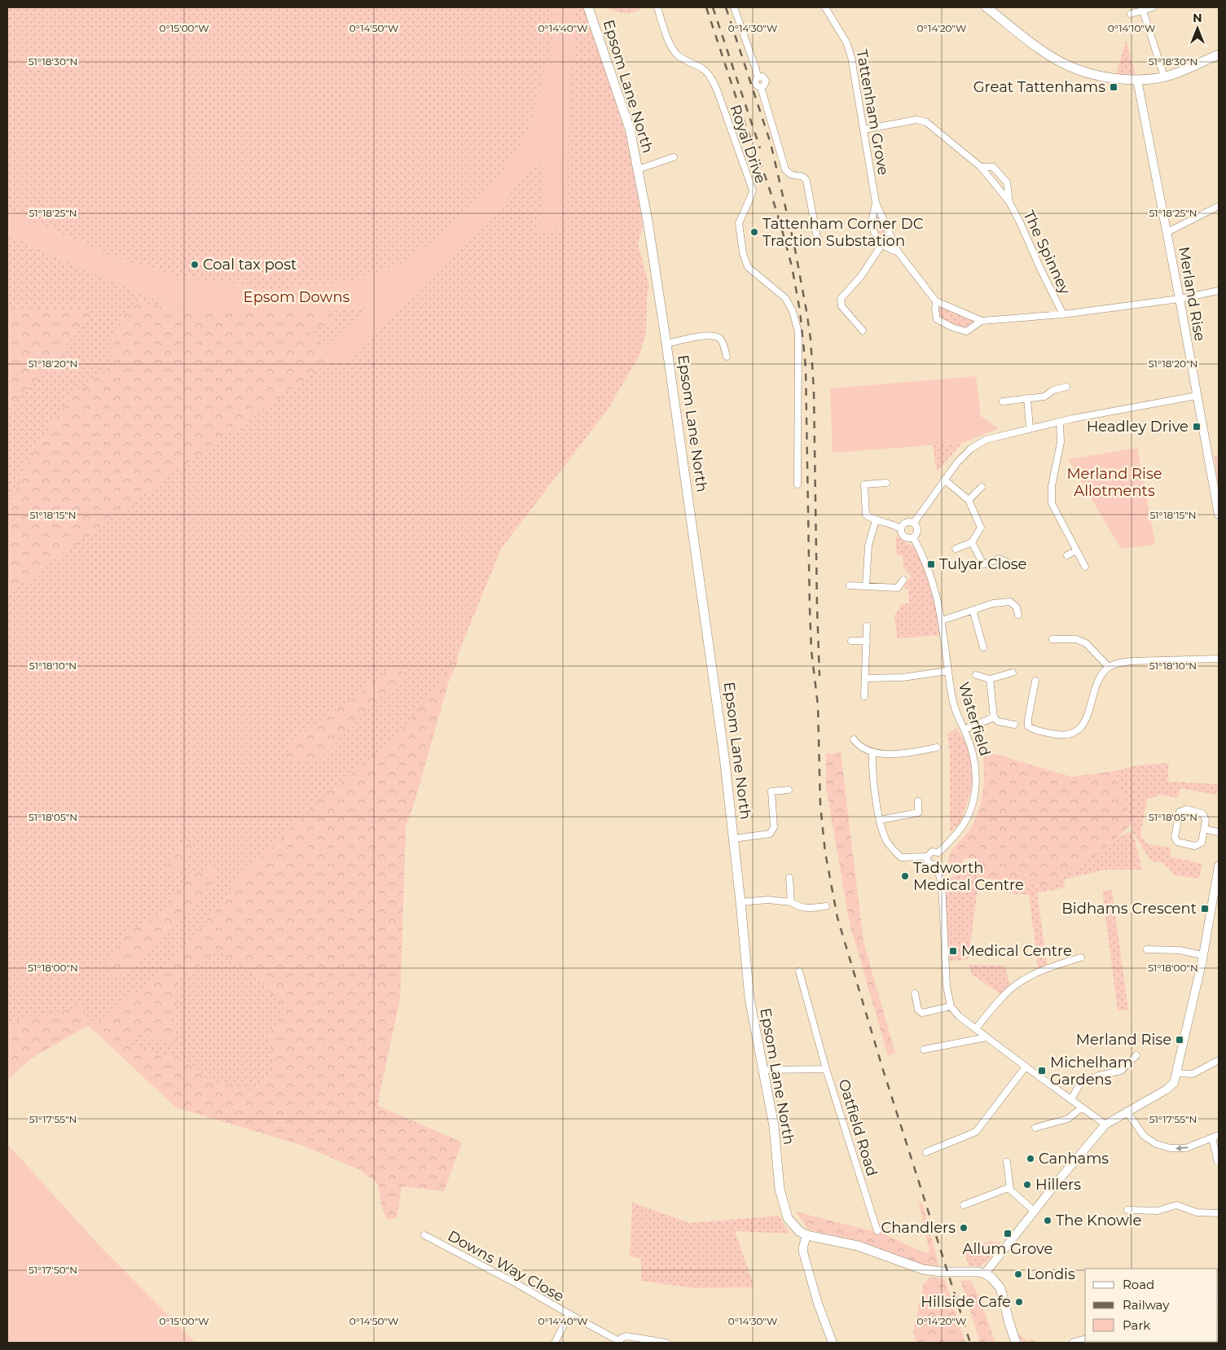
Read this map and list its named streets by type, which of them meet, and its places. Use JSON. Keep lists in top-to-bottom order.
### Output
{
  "streets": {
    "main road": ["Epsom Lane North"],
    "street": [
      "Tattenham Grove",
      "Royal Drive",
      "The Spinney",
      "Merland Rise",
      "Waterfield",
      "Oatfield Road",
      "Downs Way Close"
    ]
  },
  "crossings": [
    ["Epsom Lane North", "Oatfield Road"],
    ["Tattenham Grove", "The Spinney"],
    ["Tattenham Grove", "Merland Rise"]
  ],
  "parks": ["Epsom Downs", "Merland Rise Allotments"],
  "places": {
    "transit": [
      "Great Tattenhams",
      "Headley Drive",
      "Tulyar Close",
      "Bidhams Crescent",
      "Medical Centre",
      "Merland Rise",
      "Michelham Gardens",
      "Allum Grove"
    ],
    "other": [
      "Tattenham Corner DC Traction Substation",
      "Coal tax post",
      "Tadworth Medical Centre",
      "Canhams",
      "Hillers",
      "The Knowle",
      "Chandlers",
      "Londis",
      "Hillside Cafe"
    ]
  },
  "legend": ["Road", "Railway", "Park"],
  "north": "top",
  "coordinates": [
    "0°15'00\"W",
    "0°14'50\"W",
    "0°14'40\"W",
    "0°14'30\"W",
    "0°14'20\"W",
    "0°14'10\"W",
    "51°18'30\"N",
    "51°18'25\"N",
    "51°18'20\"N",
    "51°18'15\"N",
    "51°18'10\"N",
    "51°18'05\"N",
    "51°18'00\"N",
    "51°17'55\"N",
    "51°17'50\"N"
  ]
}
